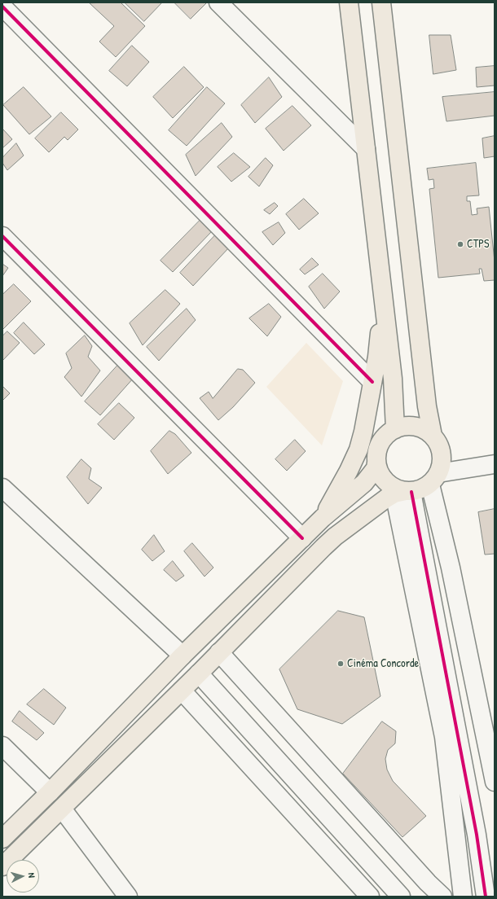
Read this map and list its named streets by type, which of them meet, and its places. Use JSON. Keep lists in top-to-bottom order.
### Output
{
  "places": ["CTPS", "Cinéma Concorde"],
  "north": "right"
}
